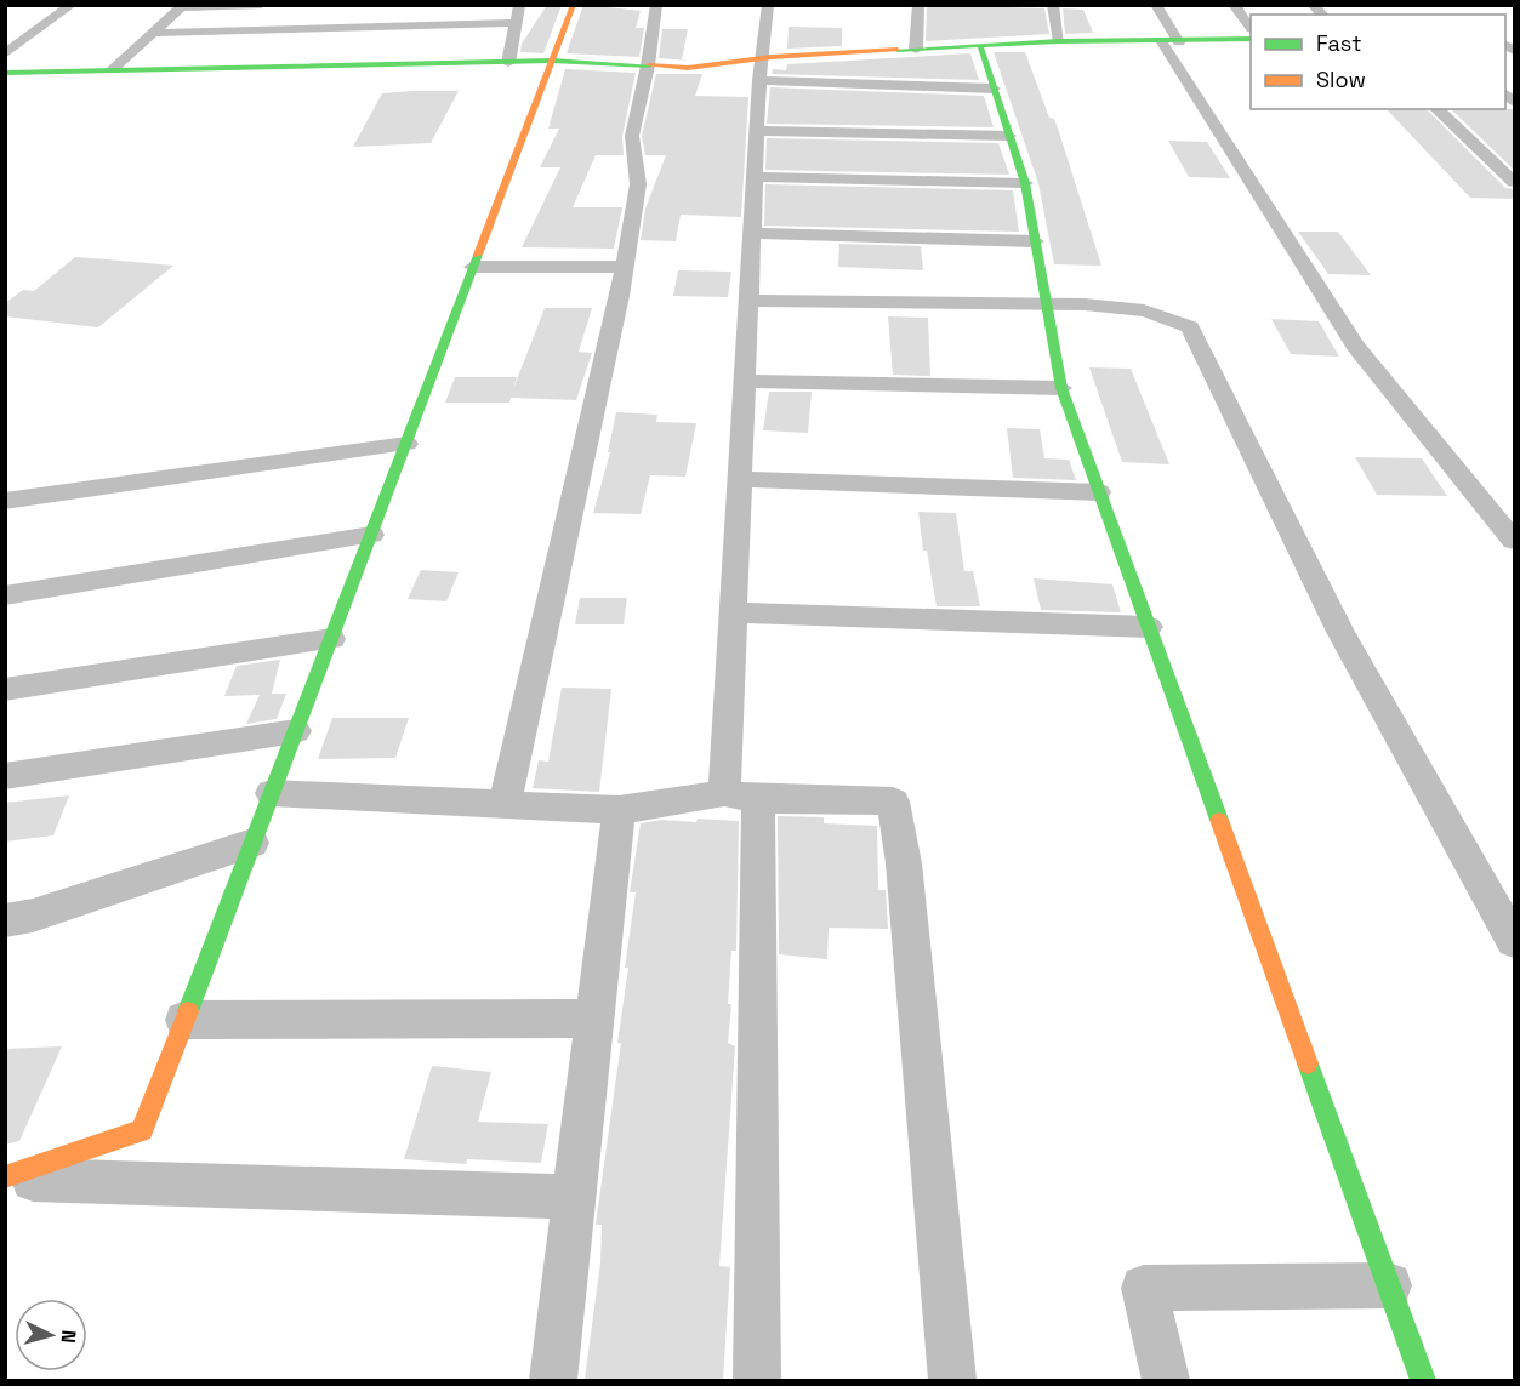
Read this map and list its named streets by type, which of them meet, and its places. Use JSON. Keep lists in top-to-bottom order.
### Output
{
  "legend": ["Fast", "Slow"],
  "north": "right"
}
